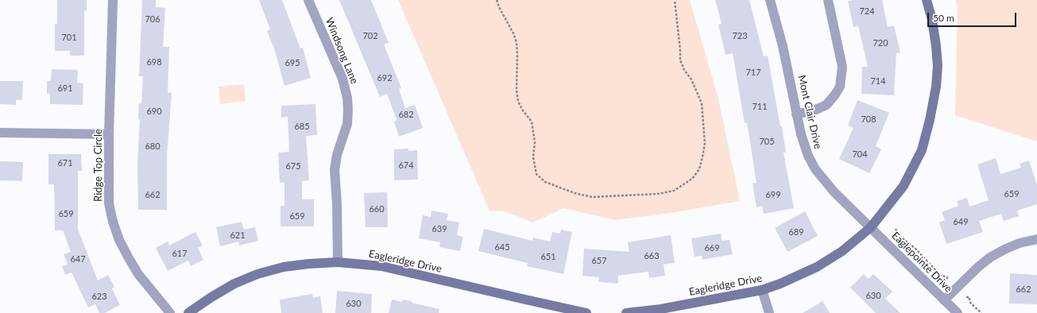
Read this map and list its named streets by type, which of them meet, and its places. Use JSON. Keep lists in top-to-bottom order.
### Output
{
  "streets": {
    "main road": ["Eagleridge Drive"],
    "street": [
      "Windsong Lane",
      "Mont Clair Drive",
      "Ridge Top Circle",
      "Eaglepointe Drive"
    ]
  },
  "crossings": [
    ["Windsong Lane", "Eagleridge Drive"],
    ["Mont Clair Drive", "Eagleridge Drive"],
    ["Mont Clair Drive", "Eaglepointe Drive"],
    ["Eagleridge Drive", "Eaglepointe Drive"]
  ],
  "house_numbers": [
    "724",
    "706",
    "702",
    "723",
    "701",
    "720",
    "698",
    "695",
    "717",
    "692",
    "714",
    "691",
    "711",
    "690",
    "682",
    "708",
    "685",
    "705",
    "680",
    "704",
    "671",
    "674",
    "675",
    "659",
    "662",
    "699",
    "660",
    "659",
    "659",
    "649",
    "639",
    "689",
    "621",
    "645",
    "669",
    "617",
    "663",
    "651",
    "647",
    "657",
    "662",
    "630",
    "623",
    "630"
  ],
  "scale_bar": "50 m"
}
